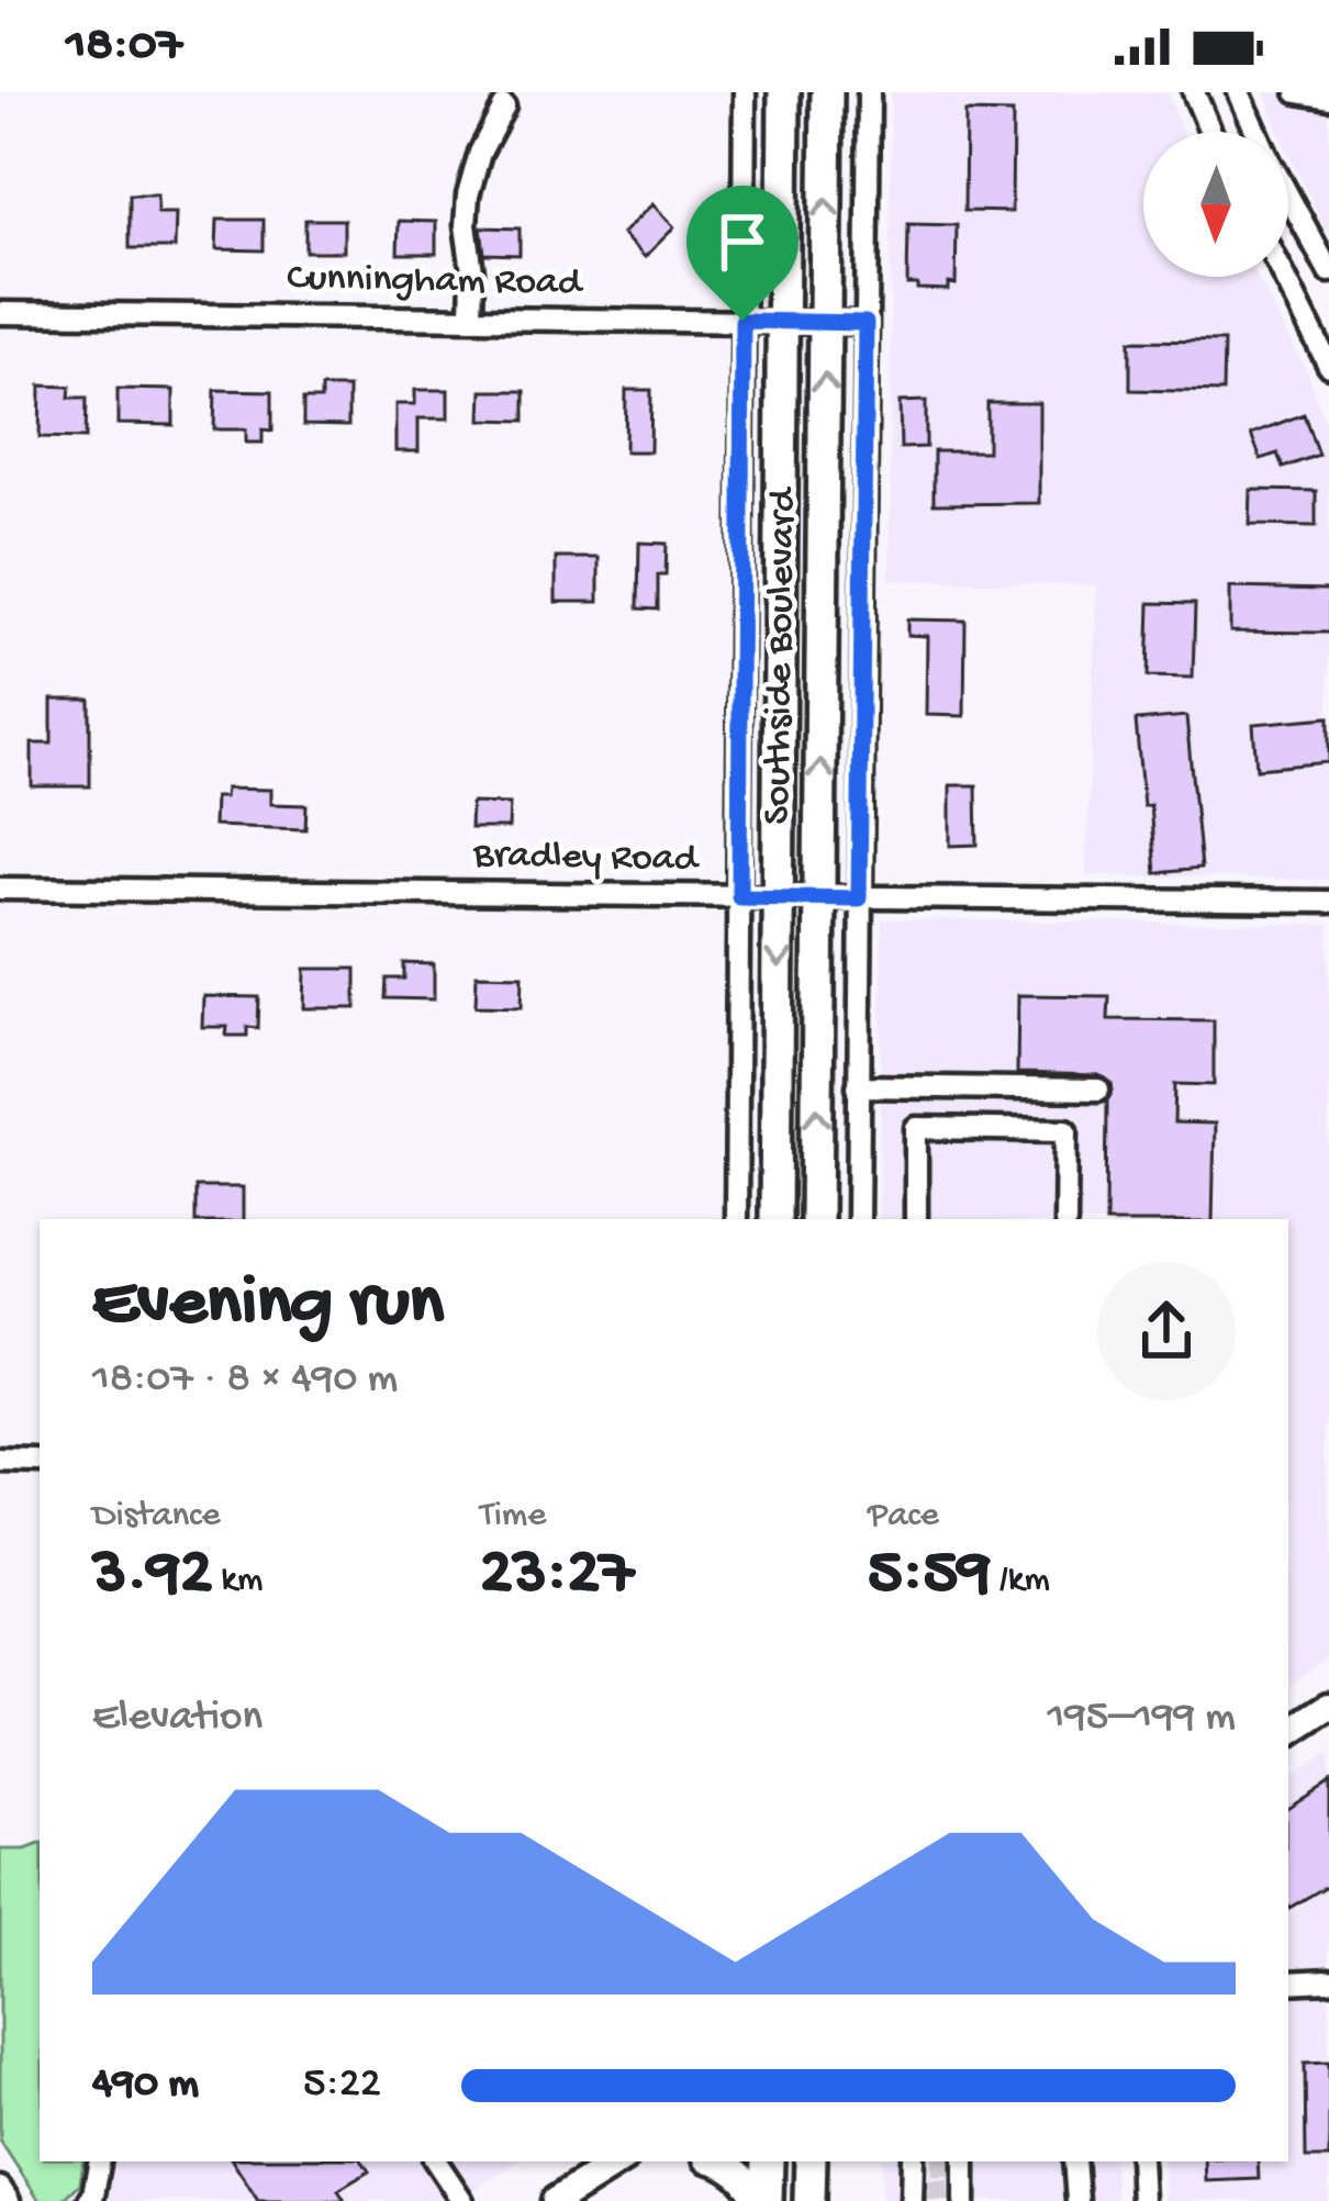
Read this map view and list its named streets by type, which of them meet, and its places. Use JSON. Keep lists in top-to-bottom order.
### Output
{
  "streets": {
    "highway": ["Southside Boulevard"],
    "street": ["Cunningham Road", "Bradley Road"]
  },
  "crossings": [
    ["Cunningham Road", "Southside Boulevard"],
    ["Southside Boulevard", "Bradley Road"]
  ],
  "north": "bottom",
  "page": {
    "status": "18:07",
    "heading": ["Evening run", "18:07 · 8 × 490 m"],
    "stats": [
      ["Distance", "3.92 km"],
      ["Time", "23:27"],
      ["Pace", "5:59 /km"]
    ],
    "chart": ["Elevation", "195–199 m"],
    "list": [
      {
        "name": "490 m",
        "note": "5:22"
      }
    ]
  }
}
